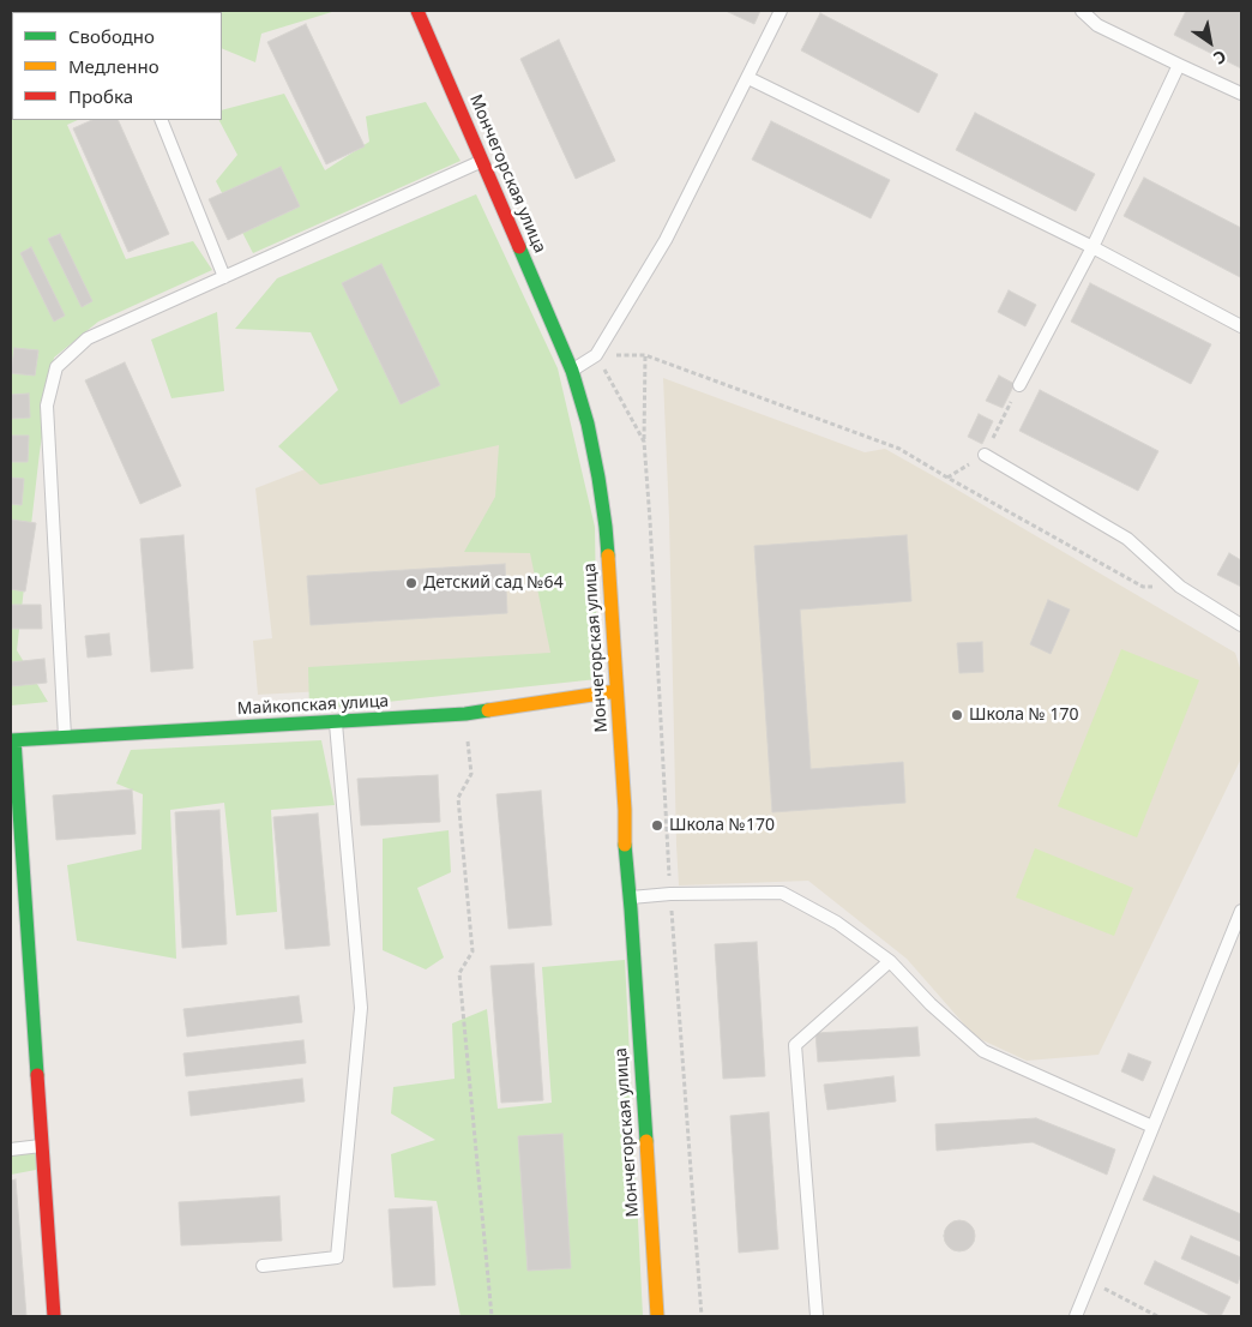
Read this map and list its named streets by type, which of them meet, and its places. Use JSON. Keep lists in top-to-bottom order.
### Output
{
  "streets": {
    "street": ["Мончегорская улица", "Майкопская улица"]
  },
  "crossings": [
    ["Мончегорская улица", "Майкопская улица"]
  ],
  "places": ["Детский сад №64", "Школа № 170", "Школа №170"],
  "legend": ["Свободно", "Медленно", "Пробка"],
  "north": "bottom right"
}
